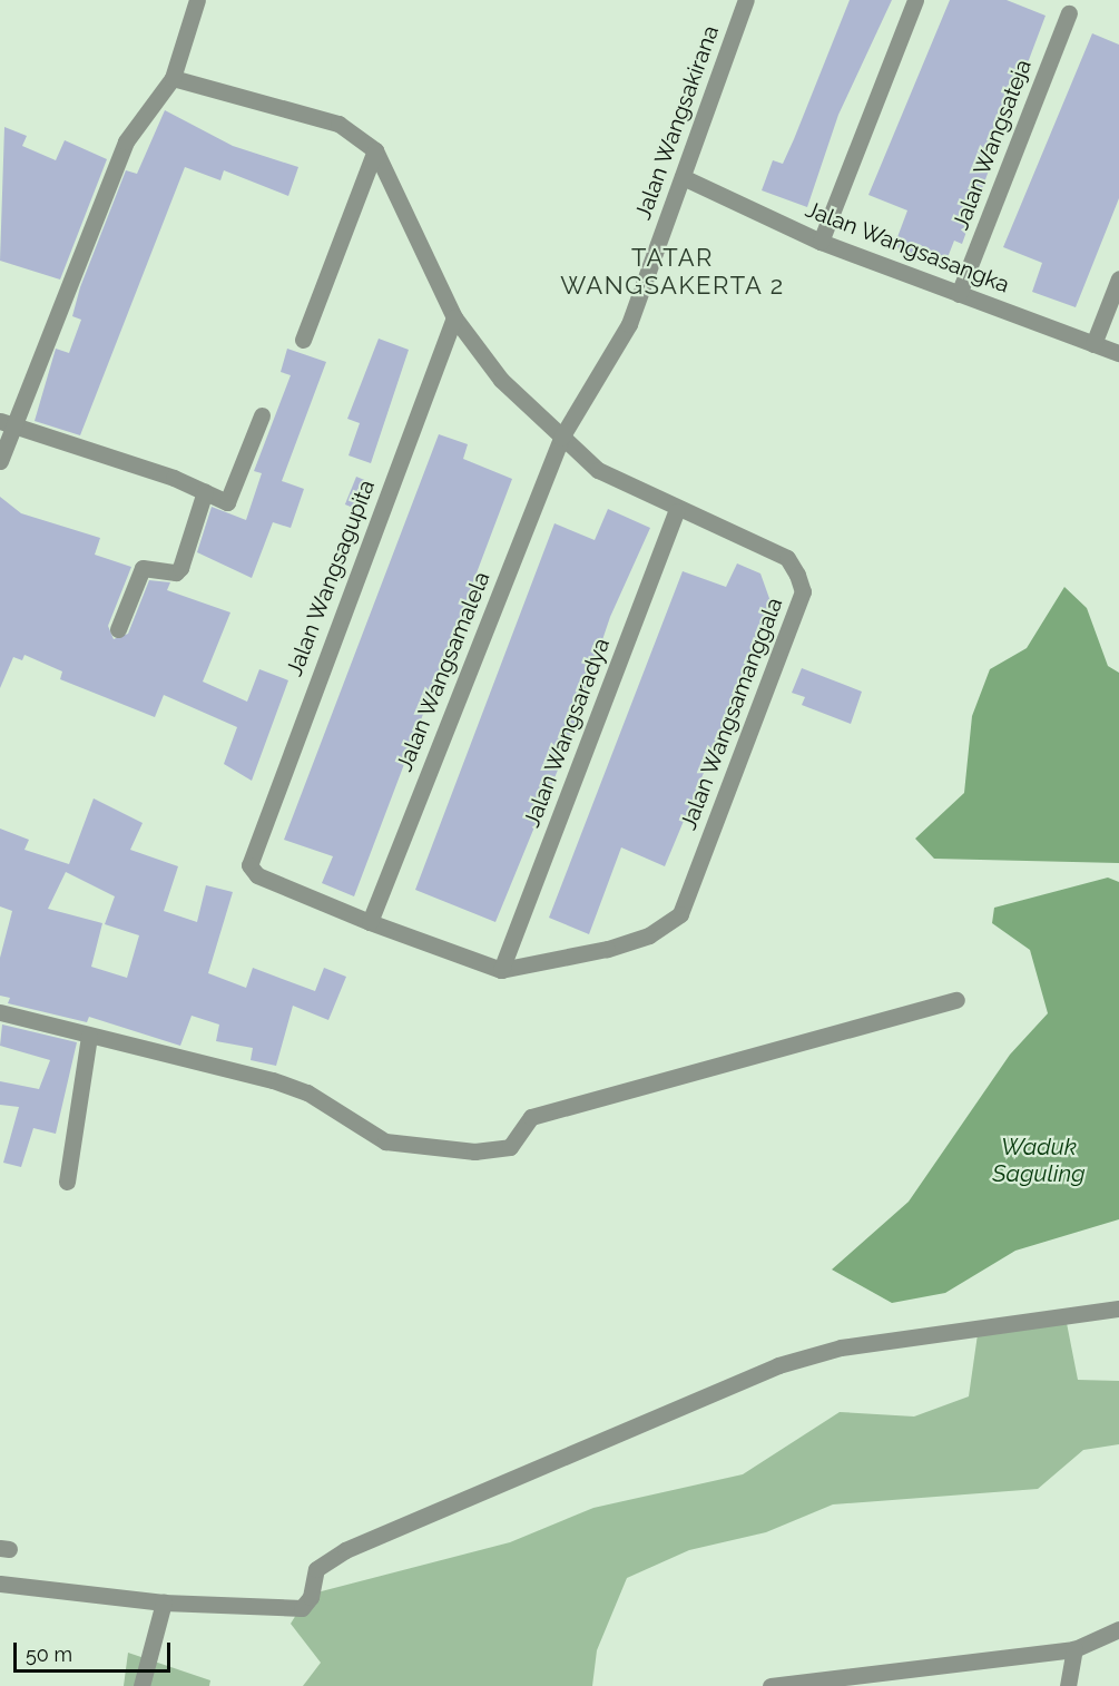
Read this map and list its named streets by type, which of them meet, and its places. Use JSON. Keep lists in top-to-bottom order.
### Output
{
  "streets": {
    "street": [
      "Jalan Wangsakirana",
      "Jalan Wangsateja",
      "Jalan Wangsasangka",
      "Jalan Wangsagupita",
      "Jalan Wangsamalela",
      "Jalan Wangsamanggala",
      "Jalan Wangsaradya"
    ]
  },
  "crossings": [
    ["Jalan Wangsakirana", "Jalan Wangsasangka"],
    ["Jalan Wangsakirana", "Jalan Wangsamalela"],
    ["Jalan Wangsakirana", "Jalan Wangsamanggala"],
    ["Jalan Wangsateja", "Jalan Wangsasangka"],
    ["Jalan Wangsagupita", "Jalan Wangsamalela"],
    ["Jalan Wangsagupita", "Jalan Wangsamanggala"],
    ["Jalan Wangsamalela", "Jalan Wangsamanggala"],
    ["Jalan Wangsamanggala", "Jalan Wangsaradya"]
  ],
  "districts": ["TATAR WANGSAKERTA 2"],
  "water": ["Waduk Saguling"],
  "scale_bar": "50 m"
}
